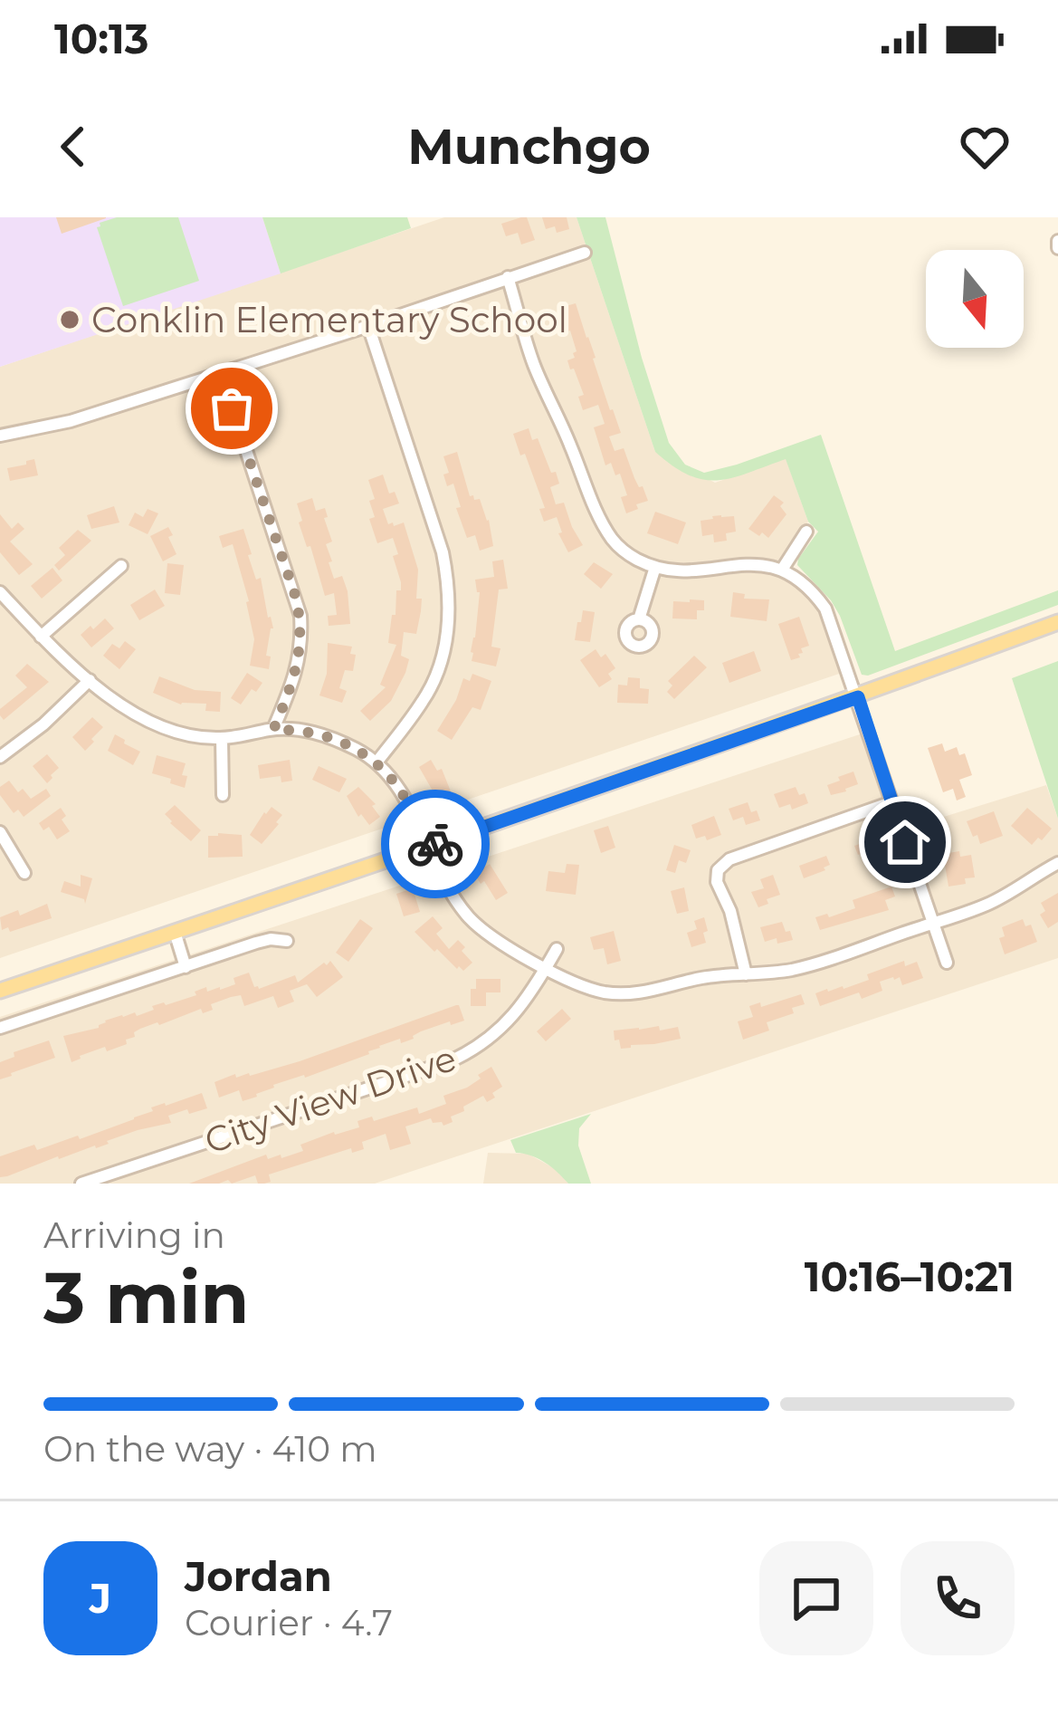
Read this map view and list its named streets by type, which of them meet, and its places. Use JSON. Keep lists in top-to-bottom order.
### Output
{
  "streets": {
    "street": ["City View Drive"]
  },
  "places": ["Conklin Elementary School"],
  "north": "bottom",
  "page": {
    "status": "10:13",
    "header": "Munchgo",
    "heading": ["3 min", "Arriving in", "10:16–10:21"],
    "panel": ["Jordan", "Courier · 4.7"],
    "bar": "On the way · 410 m",
    "round": "J"
  }
}
